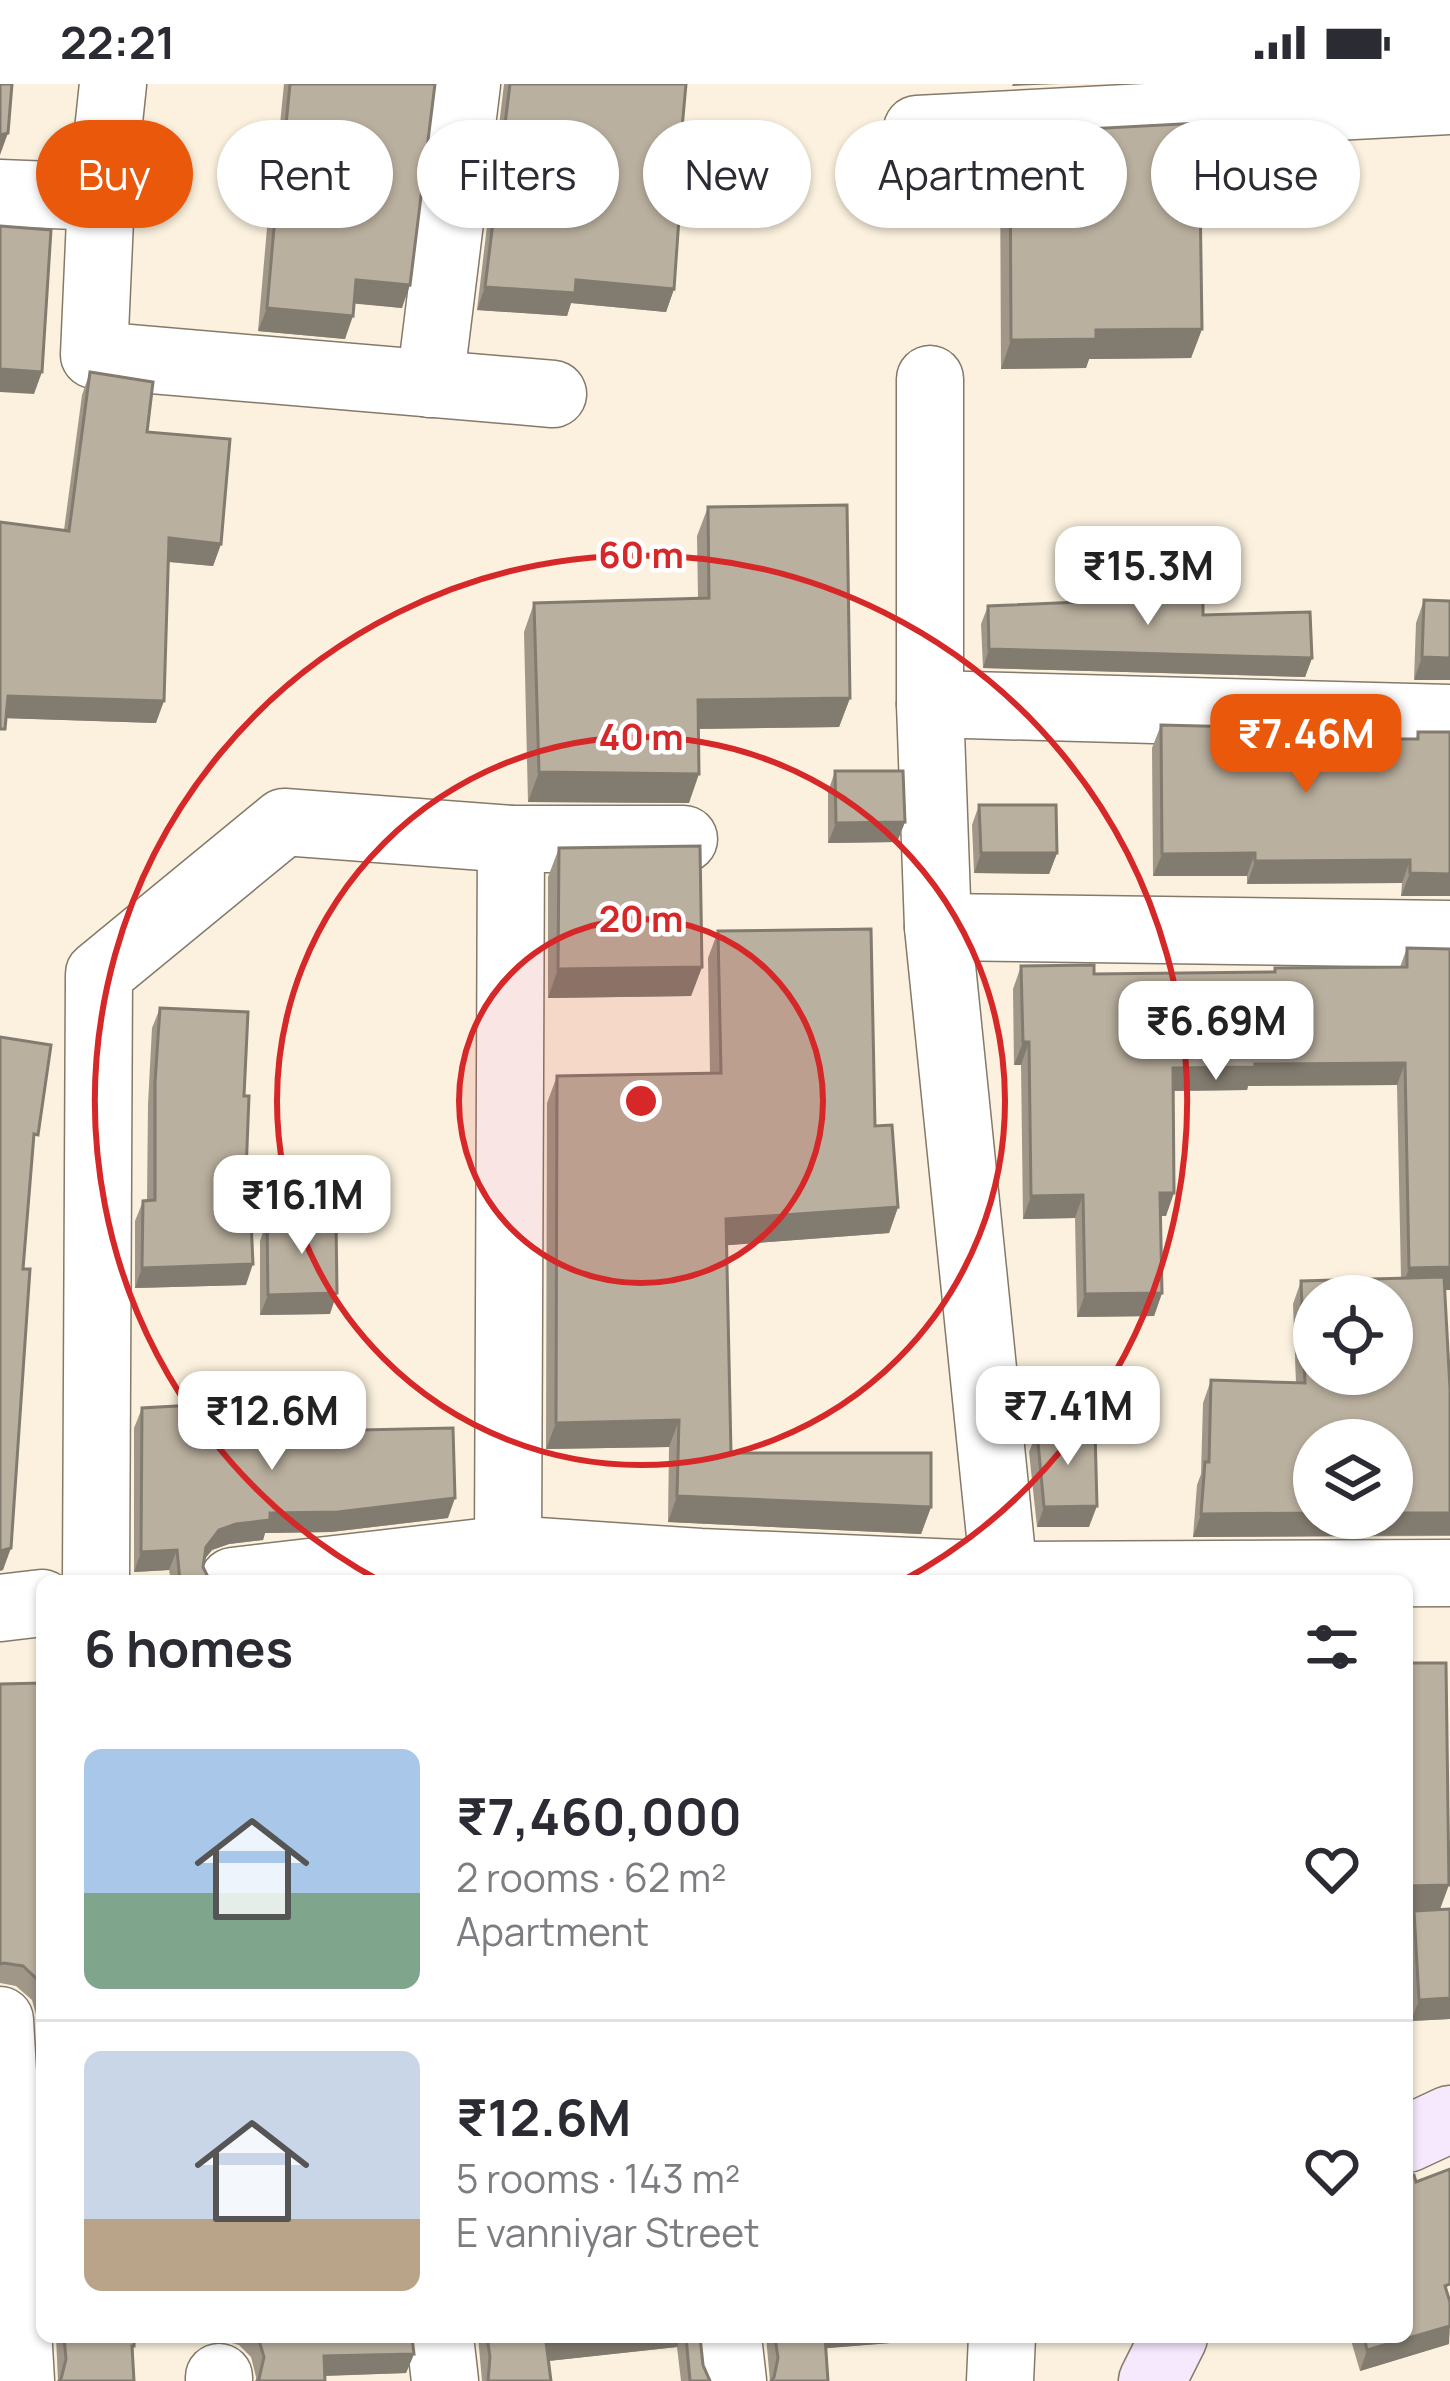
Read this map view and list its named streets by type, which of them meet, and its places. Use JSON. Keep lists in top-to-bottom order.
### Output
{
  "page": {
    "status": "22:21",
    "chip": [
      "Buy",
      "Rent",
      "Filters",
      "New",
      "Apartment",
      "House"
    ],
    "price": [
      "₹15.3M",
      "₹7.46M",
      "₹6.69M",
      "₹16.1M",
      "₹7.41M",
      "₹12.6M"
    ],
    "heading": "6 homes",
    "list": [
      {
        "name": "₹7,460,000",
        "note": "2 rooms · 62 m² · Apartment"
      },
      {
        "name": "₹12.6M",
        "note": "5 rooms · 143 m² · E vanniyar Street"
      }
    ]
  },
  "rings": ["60 m", "40 m", "20 m"]
}
